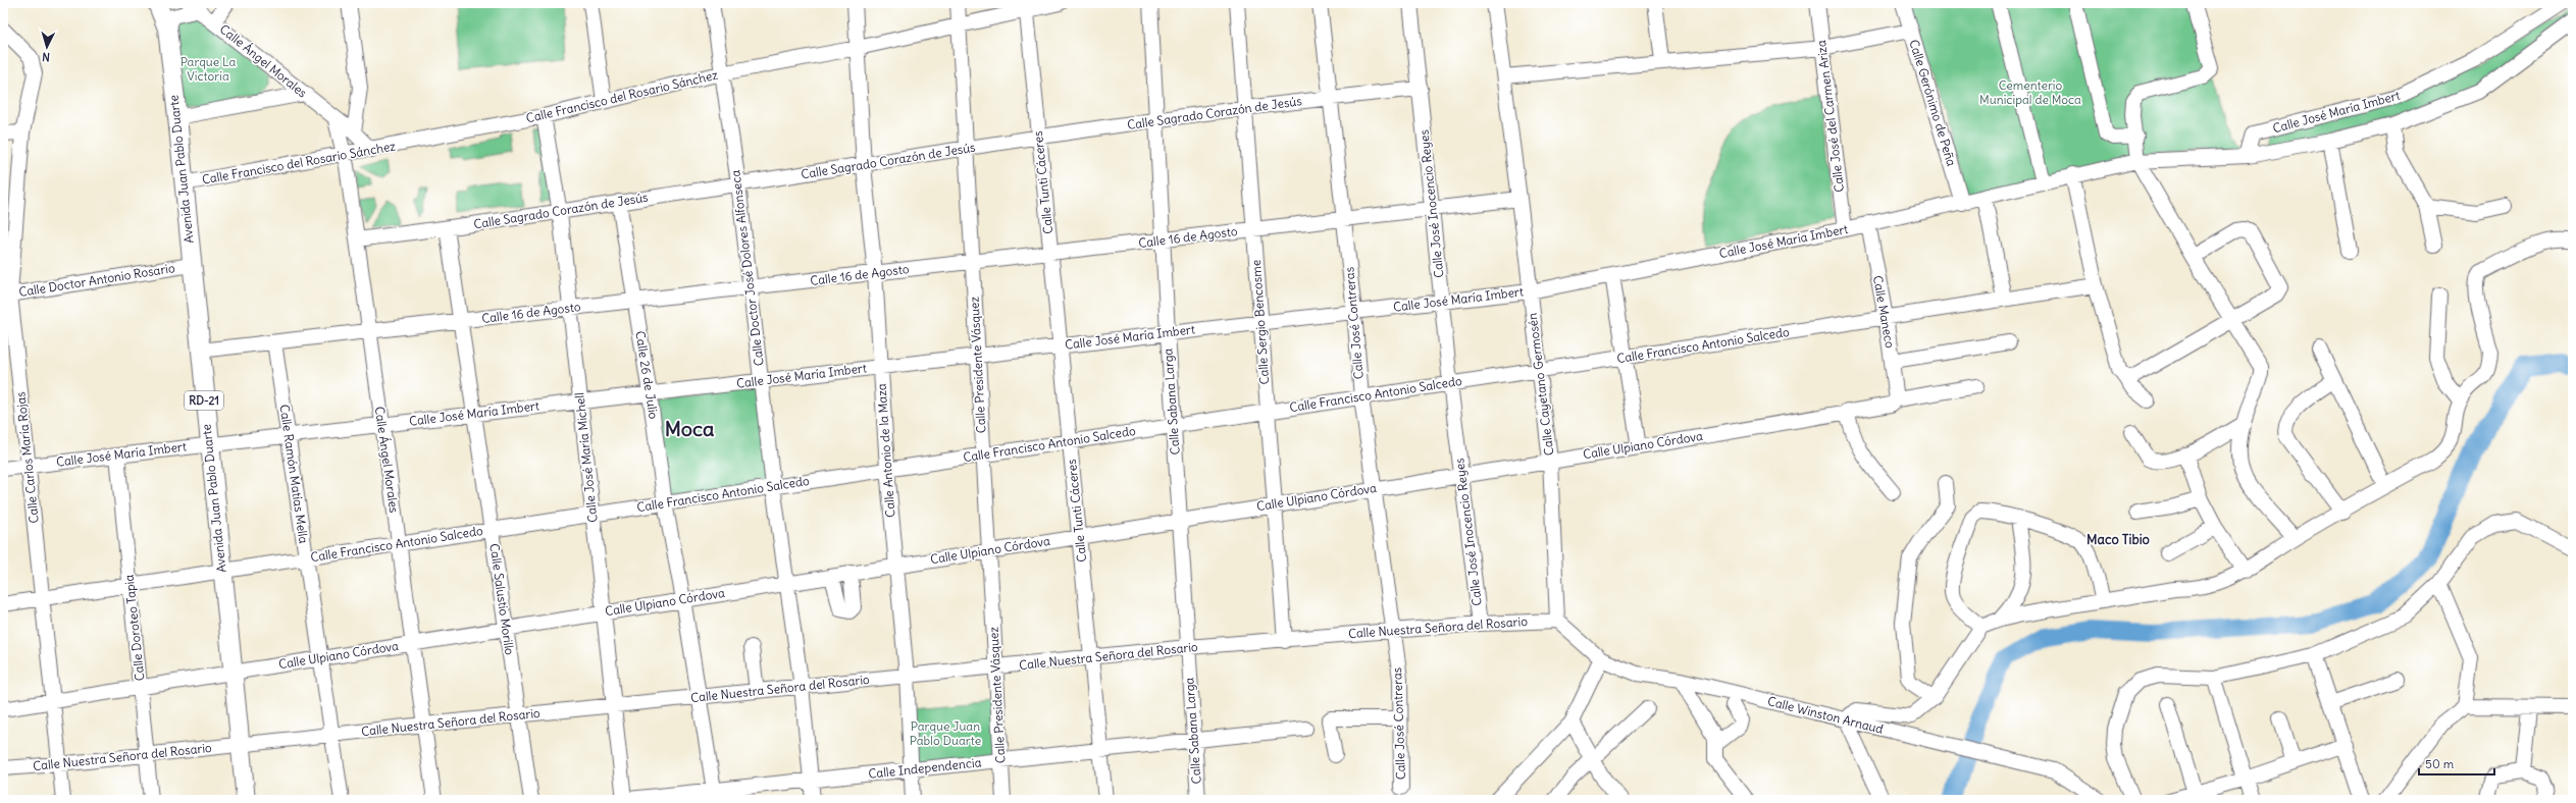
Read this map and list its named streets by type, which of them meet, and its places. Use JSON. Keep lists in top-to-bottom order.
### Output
{
  "streets": {
    "main road": ["Avenida Juan Pablo Duarte", "RD-21"],
    "street": [
      "Calle Ángel Morales",
      "Calle Francisco del Rosario Sánchez",
      "Calle Gerónimo de Peña",
      "Calle José María Imbert",
      "Calle Sagrado Corazón de Jesús",
      "Calle José del Carmen Ariza",
      "Calle Tunti Cáceres",
      "Calle José Inocencio Reyes",
      "Calle 16 de Agosto",
      "Calle Doctor José Dolores Alfonseca",
      "Calle Doctor Antonio Rosario",
      "Calle Maneco",
      "Calle Sergio Bencosme",
      "Calle José Contreras",
      "Calle Francisco Antonio Salcedo",
      "Calle Presidente Vásquez",
      "Calle 26 de Julio",
      "Calle Cayetano Germosén",
      "Calle Sabana Larga",
      "Calle Ulpiano Córdova",
      "Calle Antonio de la Maza",
      "Calle Carlos María Rojas",
      "Calle José María Michell",
      "Calle Ramón Matías Mella",
      "Calle Salustio Morillo",
      "Calle Doroteo Tapia",
      "Calle Nuestra Señora del Rosario",
      "Calle Winston Arnaud",
      "Calle Independencia"
    ]
  },
  "crossings": [
    ["Calle Ángel Morales", "Calle Francisco del Rosario Sánchez"],
    ["Calle Ángel Morales", "Calle José María Imbert"],
    ["Calle Ángel Morales", "Calle Sagrado Corazón de Jesús"],
    ["Calle Ángel Morales", "Calle 16 de Agosto"],
    ["Calle Ángel Morales", "Calle Francisco Antonio Salcedo"],
    ["Calle Ángel Morales", "Calle Ulpiano Córdova"],
    ["Calle Ángel Morales", "Calle Nuestra Señora del Rosario"],
    ["Calle Francisco del Rosario Sánchez", "Avenida Juan Pablo Duarte"],
    ["Calle Francisco del Rosario Sánchez", "Calle Tunti Cáceres"],
    ["Calle Francisco del Rosario Sánchez", "Calle Doctor José Dolores Alfonseca"],
    ["Calle Francisco del Rosario Sánchez", "Calle Presidente Vásquez"],
    ["Calle Francisco del Rosario Sánchez", "Calle Antonio de la Maza"],
    ["Calle Francisco del Rosario Sánchez", "Calle José María Michell"],
    ["Calle Gerónimo de Peña", "Calle José María Imbert"],
    ["Calle José María Imbert", "Calle José del Carmen Ariza"],
    ["Calle José María Imbert", "Avenida Juan Pablo Duarte"],
    ["Calle José María Imbert", "Calle Tunti Cáceres"],
    ["Calle José María Imbert", "Calle José Inocencio Reyes"],
    ["Calle José María Imbert", "Calle Doctor José Dolores Alfonseca"],
    ["Calle José María Imbert", "Calle Maneco"],
    ["Calle José María Imbert", "Calle Sergio Bencosme"],
    ["Calle José María Imbert", "Calle José Contreras"],
    ["Calle José María Imbert", "Calle Presidente Vásquez"],
    ["Calle José María Imbert", "Calle 26 de Julio"],
    ["Calle José María Imbert", "Calle Cayetano Germosén"],
    ["Calle José María Imbert", "Calle Sabana Larga"],
    ["Calle José María Imbert", "Calle Antonio de la Maza"],
    ["Calle José María Imbert", "Calle Carlos María Rojas"],
    ["Calle José María Imbert", "Calle José María Michell"],
    ["Calle José María Imbert", "Calle Ramón Matías Mella"],
    ["Calle José María Imbert", "Calle Salustio Morillo"],
    ["Calle José María Imbert", "Calle Doroteo Tapia"],
    ["Calle Sagrado Corazón de Jesús", "Calle Tunti Cáceres"],
    ["Calle Sagrado Corazón de Jesús", "Calle José Inocencio Reyes"],
    ["Calle Sagrado Corazón de Jesús", "Calle Doctor José Dolores Alfonseca"],
    ["Calle Sagrado Corazón de Jesús", "Calle Sergio Bencosme"],
    ["Calle Sagrado Corazón de Jesús", "Calle José Contreras"],
    ["Calle Sagrado Corazón de Jesús", "Calle Presidente Vásquez"],
    ["Calle Sagrado Corazón de Jesús", "Calle 26 de Julio"],
    ["Calle Sagrado Corazón de Jesús", "Calle Sabana Larga"],
    ["Calle Sagrado Corazón de Jesús", "Calle Antonio de la Maza"],
    ["Calle Sagrado Corazón de Jesús", "Calle José María Michell"],
    ["Calle Sagrado Corazón de Jesús", "Calle Salustio Morillo"],
    ["Avenida Juan Pablo Duarte", "Calle 16 de Agosto"],
    ["Avenida Juan Pablo Duarte", "Calle Doctor Antonio Rosario"],
    ["Avenida Juan Pablo Duarte", "Calle Francisco Antonio Salcedo"],
    ["Avenida Juan Pablo Duarte", "Calle Ulpiano Córdova"],
    ["Avenida Juan Pablo Duarte", "Calle Nuestra Señora del Rosario"],
    ["Calle Tunti Cáceres", "Calle 16 de Agosto"],
    ["Calle Tunti Cáceres", "Calle Francisco Antonio Salcedo"],
    ["Calle Tunti Cáceres", "Calle Ulpiano Córdova"],
    ["Calle Tunti Cáceres", "Calle Nuestra Señora del Rosario"],
    ["Calle Tunti Cáceres", "Calle Independencia"],
    ["Calle José Inocencio Reyes", "Calle 16 de Agosto"],
    ["Calle José Inocencio Reyes", "Calle Francisco Antonio Salcedo"],
    ["Calle José Inocencio Reyes", "Calle Ulpiano Córdova"],
    ["Calle José Inocencio Reyes", "Calle Nuestra Señora del Rosario"],
    ["Calle 16 de Agosto", "Calle Doctor José Dolores Alfonseca"],
    ["Calle 16 de Agosto", "Calle Sergio Bencosme"],
    ["Calle 16 de Agosto", "Calle José Contreras"],
    ["Calle 16 de Agosto", "Calle Presidente Vásquez"],
    ["Calle 16 de Agosto", "Calle 26 de Julio"],
    ["Calle 16 de Agosto", "Calle Cayetano Germosén"],
    ["Calle 16 de Agosto", "Calle Sabana Larga"],
    ["Calle 16 de Agosto", "Calle Antonio de la Maza"],
    ["Calle 16 de Agosto", "Calle José María Michell"],
    ["Calle 16 de Agosto", "Calle Ramón Matías Mella"],
    ["Calle 16 de Agosto", "Calle Salustio Morillo"],
    ["Calle Doctor José Dolores Alfonseca", "Calle Francisco Antonio Salcedo"],
    ["Calle Doctor José Dolores Alfonseca", "Calle Ulpiano Córdova"],
    ["Calle Doctor José Dolores Alfonseca", "Calle Nuestra Señora del Rosario"],
    ["Calle Doctor José Dolores Alfonseca", "Calle Independencia"],
    ["Calle Doctor Antonio Rosario", "Calle Carlos María Rojas"],
    ["Calle Maneco", "Calle Francisco Antonio Salcedo"],
    ["Calle Maneco", "Calle Ulpiano Córdova"],
    ["Calle Sergio Bencosme", "Calle Francisco Antonio Salcedo"],
    ["Calle Sergio Bencosme", "Calle Ulpiano Córdova"],
    ["Calle Sergio Bencosme", "Calle Nuestra Señora del Rosario"],
    ["Calle José Contreras", "Calle Francisco Antonio Salcedo"],
    ["Calle José Contreras", "Calle Ulpiano Córdova"],
    ["Calle José Contreras", "Calle Nuestra Señora del Rosario"],
    ["Calle Francisco Antonio Salcedo", "Calle Presidente Vásquez"],
    ["Calle Francisco Antonio Salcedo", "Calle 26 de Julio"],
    ["Calle Francisco Antonio Salcedo", "Calle Cayetano Germosén"],
    ["Calle Francisco Antonio Salcedo", "Calle Sabana Larga"],
    ["Calle Francisco Antonio Salcedo", "Calle Antonio de la Maza"],
    ["Calle Francisco Antonio Salcedo", "Calle Carlos María Rojas"],
    ["Calle Francisco Antonio Salcedo", "Calle José María Michell"],
    ["Calle Francisco Antonio Salcedo", "Calle Ramón Matías Mella"],
    ["Calle Francisco Antonio Salcedo", "Calle Salustio Morillo"],
    ["Calle Francisco Antonio Salcedo", "Calle Doroteo Tapia"],
    ["Calle Presidente Vásquez", "Calle Ulpiano Córdova"],
    ["Calle Presidente Vásquez", "Calle Nuestra Señora del Rosario"],
    ["Calle Presidente Vásquez", "Calle Independencia"],
    ["Calle 26 de Julio", "Calle Ulpiano Córdova"],
    ["Calle 26 de Julio", "Calle Nuestra Señora del Rosario"],
    ["Calle 26 de Julio", "Calle Independencia"],
    ["Calle Cayetano Germosén", "Calle Ulpiano Córdova"],
    ["Calle Cayetano Germosén", "Calle Nuestra Señora del Rosario"],
    ["Calle Cayetano Germosén", "Calle Winston Arnaud"],
    ["Calle Sabana Larga", "Calle Ulpiano Córdova"],
    ["Calle Sabana Larga", "Calle Nuestra Señora del Rosario"],
    ["Calle Sabana Larga", "Calle Independencia"],
    ["Calle Ulpiano Córdova", "Calle Antonio de la Maza"],
    ["Calle Ulpiano Córdova", "Calle Carlos María Rojas"],
    ["Calle Ulpiano Córdova", "Calle José María Michell"],
    ["Calle Ulpiano Córdova", "Calle Ramón Matías Mella"],
    ["Calle Ulpiano Córdova", "Calle Salustio Morillo"],
    ["Calle Ulpiano Córdova", "Calle Doroteo Tapia"],
    ["Calle Antonio de la Maza", "Calle Nuestra Señora del Rosario"],
    ["Calle Antonio de la Maza", "Calle Independencia"],
    ["Calle Carlos María Rojas", "Calle Nuestra Señora del Rosario"],
    ["Calle José María Michell", "Calle Nuestra Señora del Rosario"],
    ["Calle José María Michell", "Calle Independencia"],
    ["Calle Ramón Matías Mella", "Calle Nuestra Señora del Rosario"],
    ["Calle Salustio Morillo", "Calle Nuestra Señora del Rosario"],
    ["Calle Doroteo Tapia", "Calle Nuestra Señora del Rosario"],
    ["Calle Nuestra Señora del Rosario", "Calle Winston Arnaud"]
  ],
  "districts": ["Moca", "Maco Tibio"],
  "parks": ["Parque La Victoria", "Cementerio Municipal de Moca", "Parque Juan Pablo Duarte"],
  "scale_bar": "50 m",
  "north": "bottom"
}
